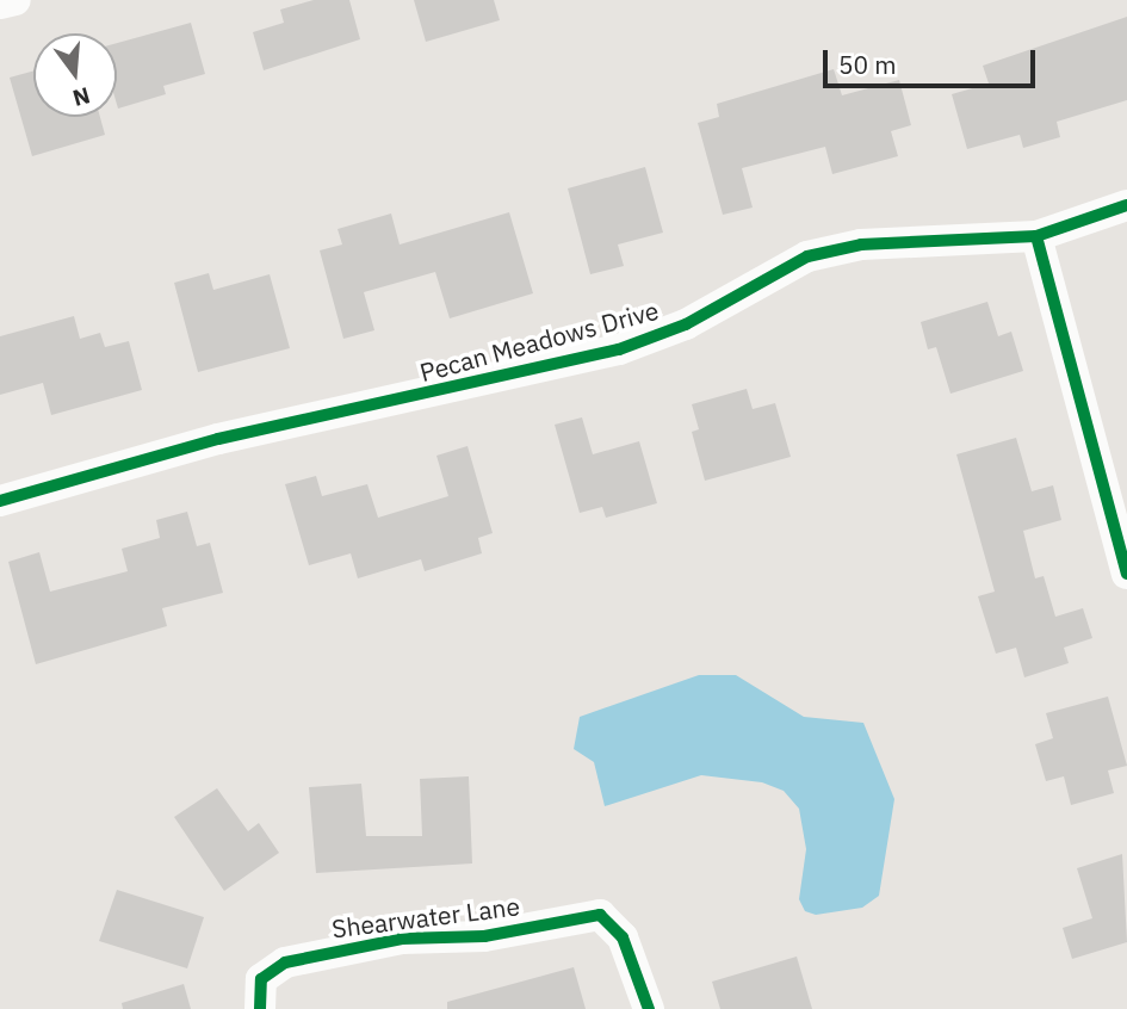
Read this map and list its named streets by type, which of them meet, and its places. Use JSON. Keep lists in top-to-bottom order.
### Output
{
  "streets": {
    "street": ["Pecan Meadows Drive", "Shearwater Lane"]
  },
  "scale_bar": "50 m",
  "north": "bottom"
}
